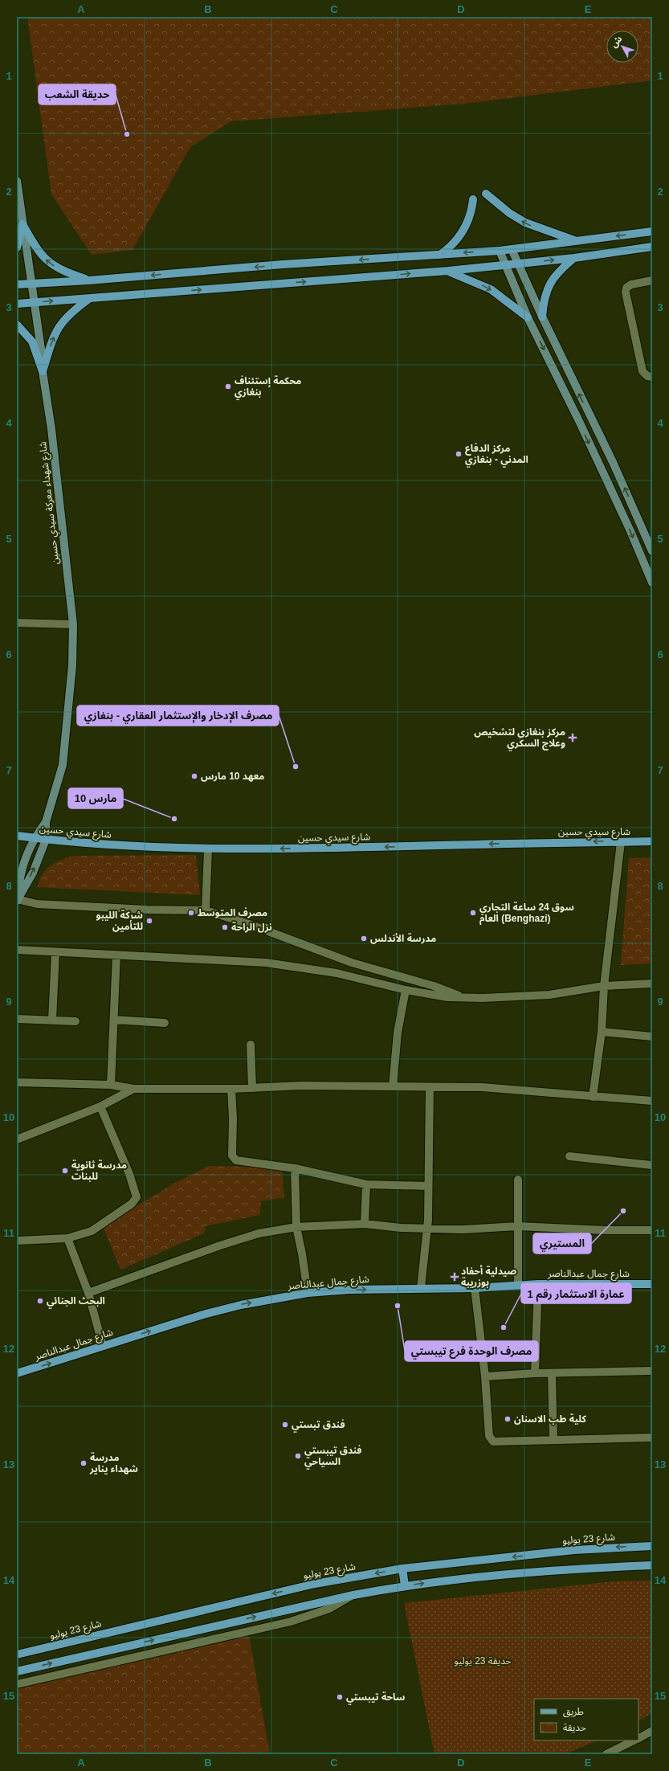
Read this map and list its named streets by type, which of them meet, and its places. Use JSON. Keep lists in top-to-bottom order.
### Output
{
  "streets": {
    "main road": [
      "شارع شهداء معركة سيدي حسين",
      "شارع سيدي حسين",
      "شارع جمال عبدالناصر",
      "شارع 23 يوليو"
    ]
  },
  "crossings": [
    ["شارع شهداء معركة سيدي حسين", "شارع سيدي حسين"]
  ],
  "one_way": ["شارع سيدي حسين", "شارع جمال عبدالناصر"],
  "parks": ["حديقة 23 يوليو"],
  "places": {
    "other": [
      "حديقة الشعب",
      "محكمة إستئناف بنغازي",
      "مركز الدفاع المدني - بنغازي",
      "مصرف الإدخار والإستثمار العقاري - بنغازي",
      "معهد 10 مارس",
      "10 مارس",
      "مصرف المتوسط",
      "سوق 24 ساعة التجاري العام (Benghazi)",
      "شركة الليبو للتأمين",
      "نزل الراحة",
      "مدرسة الأندلس",
      "مدرسة ثانوية للبنات",
      "المستيري",
      "البحث الجنائي",
      "مصرف الوحدة فرع تيبستي",
      "عمارة الاستثمار رقم 1",
      "كلية طب الاسنان",
      "فندق تبستي",
      "فندق تيبستي السياحي",
      "مدرسة شهداء يناير",
      "ساحة تيبستي"
    ],
    "health": ["مركز بنغازي لتشخيص وعلاج السكري", "صيدلية أحفاد بوزريبة"]
  },
  "legend": ["طريق", "حديقة"],
  "north": "top left",
  "grid": {
    "columns": [
      "A",
      "B",
      "C",
      "D",
      "E"
    ],
    "rows": [
      "1",
      "2",
      "3",
      "4",
      "5",
      "6",
      "7",
      "8",
      "9",
      "10",
      "11",
      "12",
      "13",
      "14",
      "15"
    ]
  }
}
